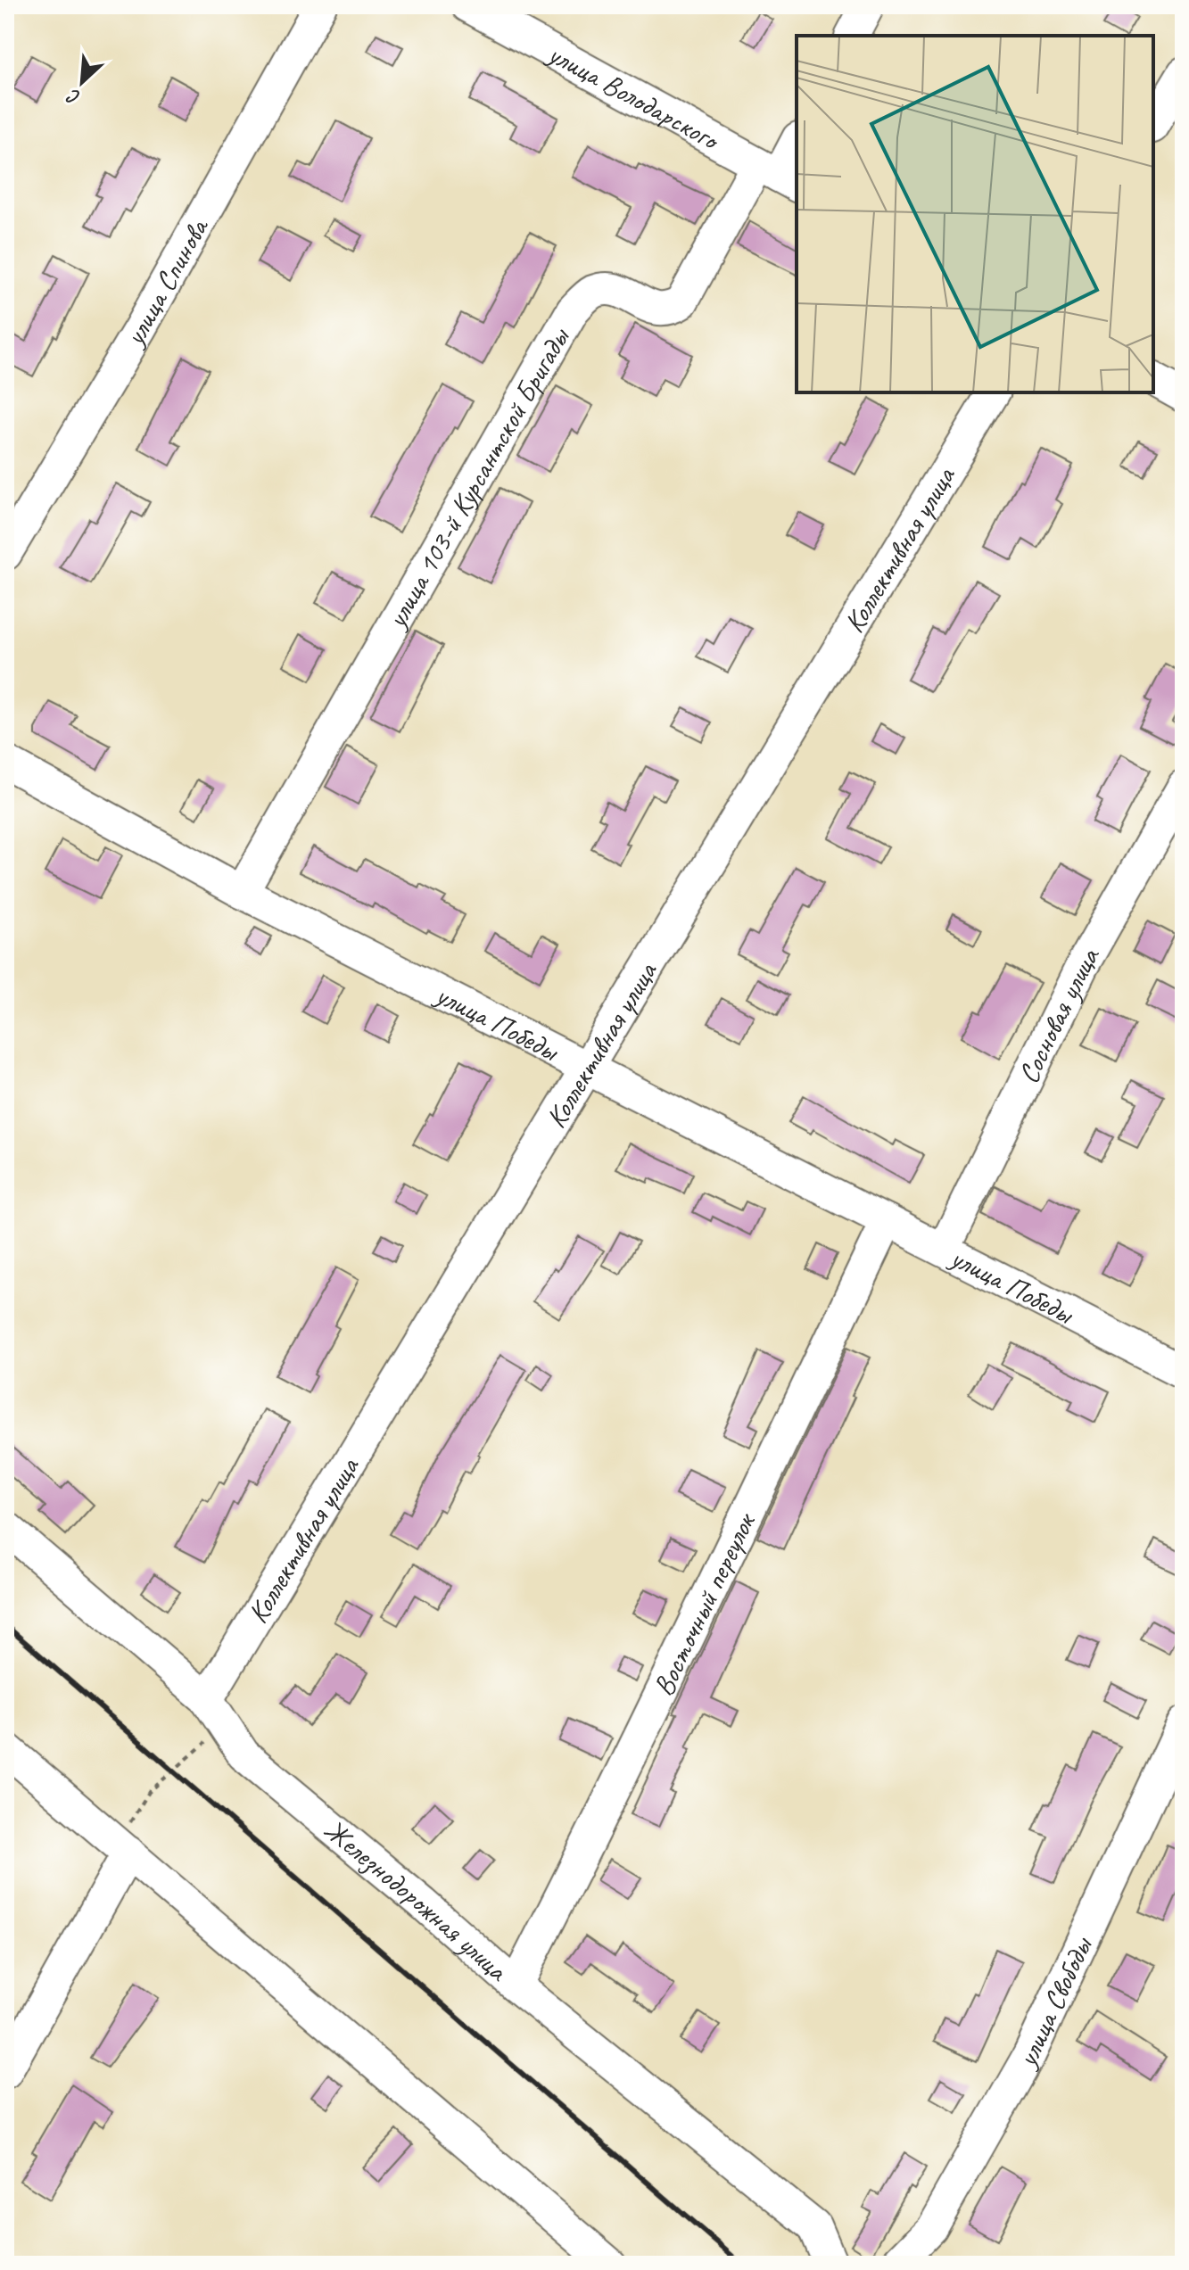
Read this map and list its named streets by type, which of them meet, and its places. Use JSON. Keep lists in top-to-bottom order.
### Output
{
  "streets": {
    "street": [
      "улица Володарского",
      "улица Спинова",
      "улица 103-й Курсантской Бригады",
      "Коллективная улица",
      "Сосновая улица",
      "улица Победы",
      "Восточный переулок",
      "Железнодорожная улица",
      "улица Свободы"
    ]
  },
  "crossings": [
    ["улица Володарского", "улица 103-й Курсантской Бригады"],
    ["улица 103-й Курсантской Бригады", "улица Победы"],
    ["Коллективная улица", "улица Победы"],
    ["Коллективная улица", "Железнодорожная улица"],
    ["Сосновая улица", "улица Победы"],
    ["улица Победы", "Восточный переулок"],
    ["Восточный переулок", "Железнодорожная улица"]
  ],
  "north": "bottom left"
}
